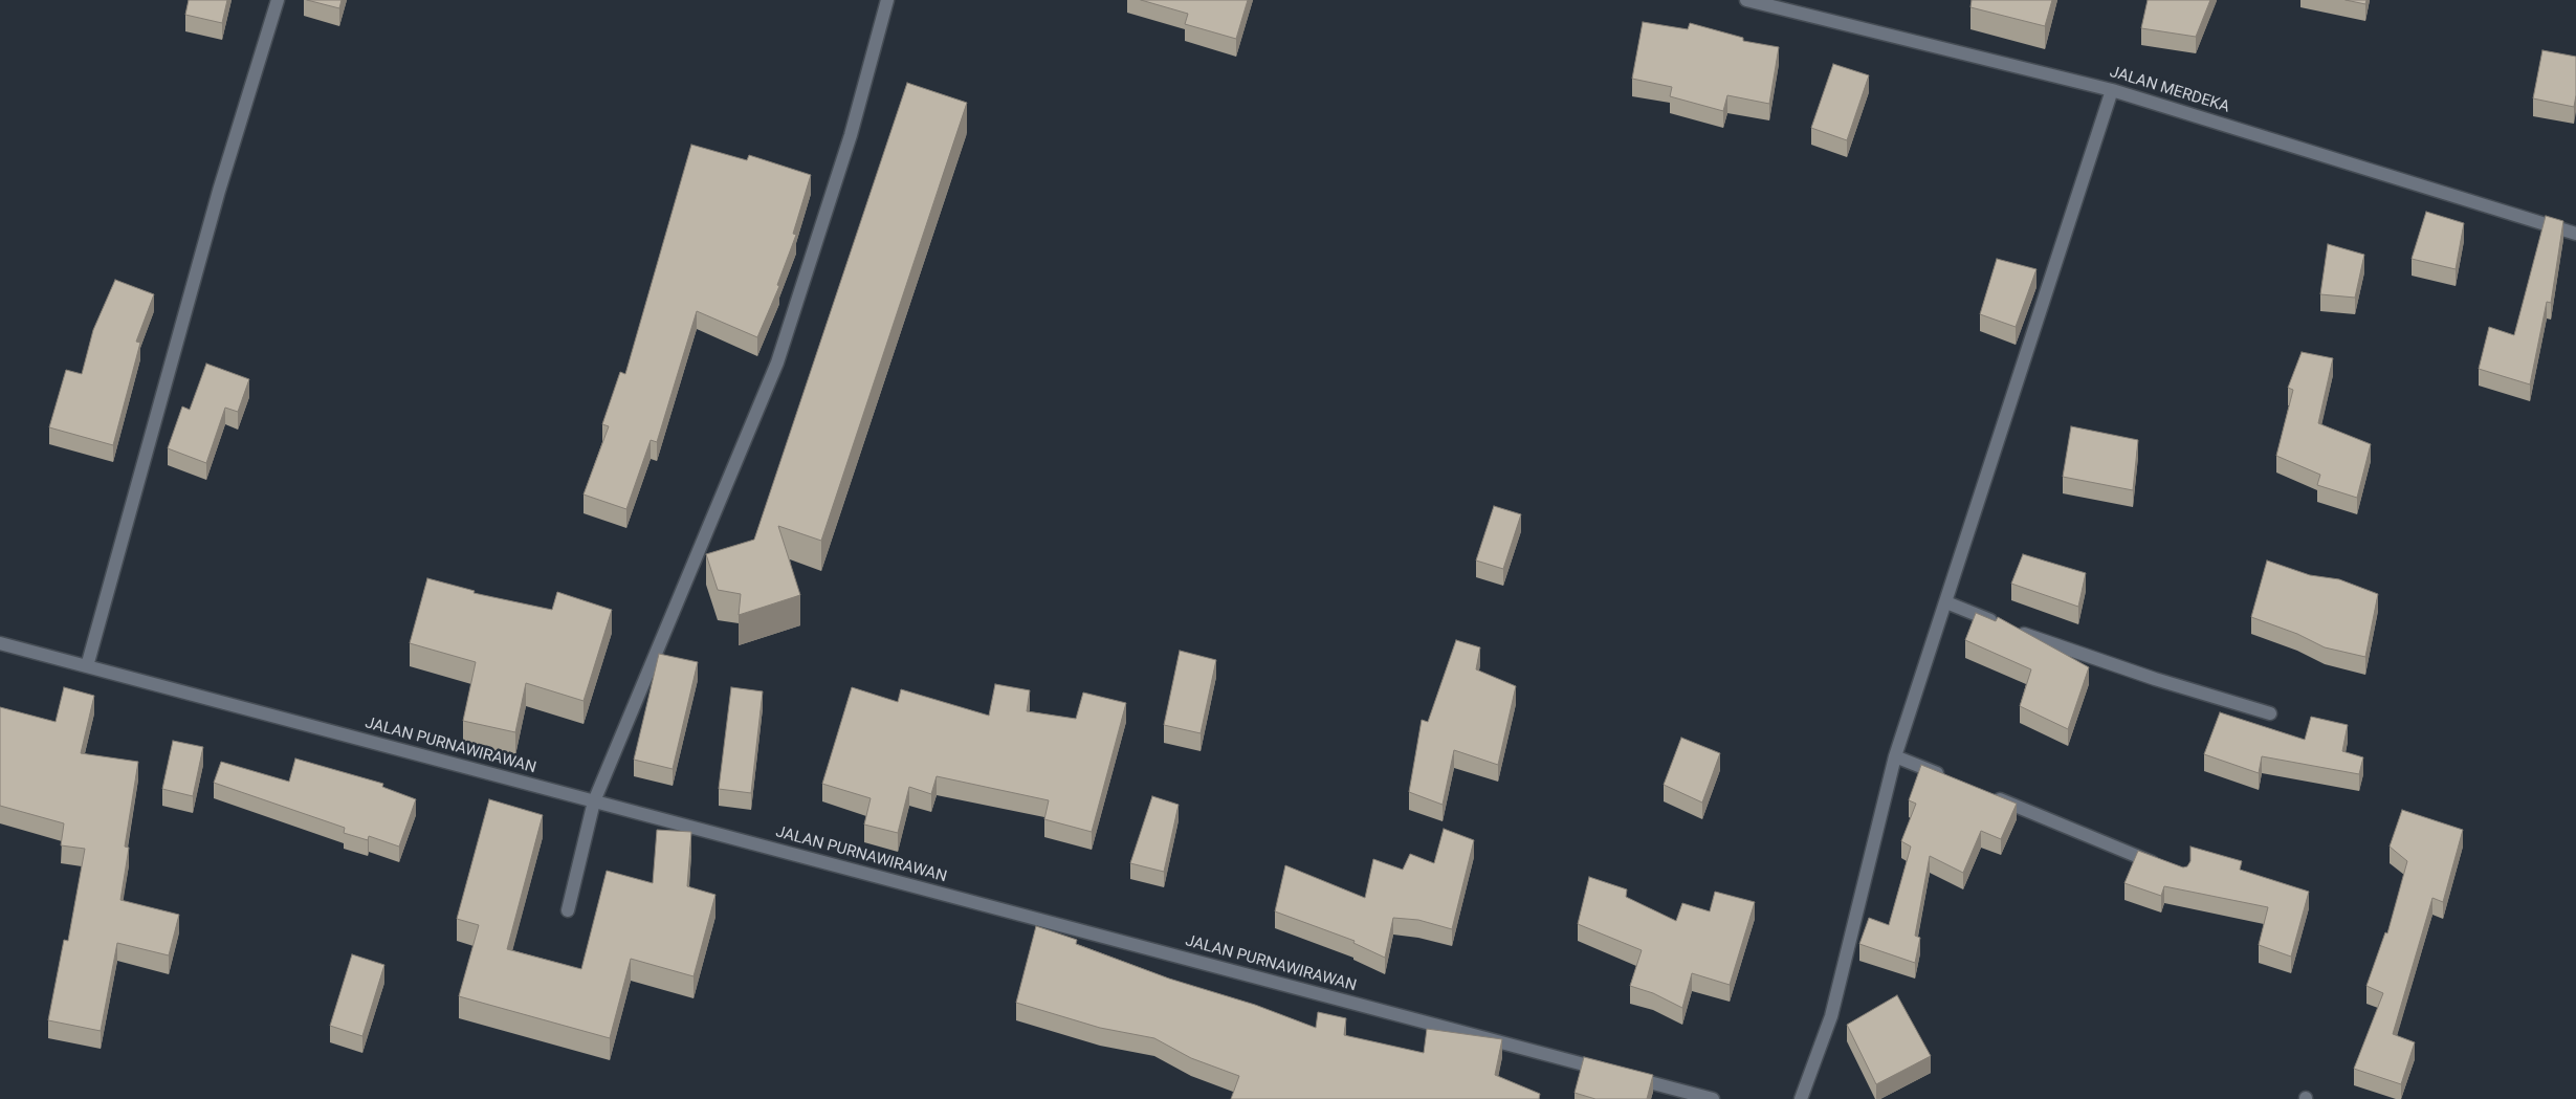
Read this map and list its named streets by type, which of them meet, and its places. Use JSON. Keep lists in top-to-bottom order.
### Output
{
  "streets": {
    "street": ["JALAN MERDEKA", "JALAN PURNAWIRAWAN"]
  }
}
